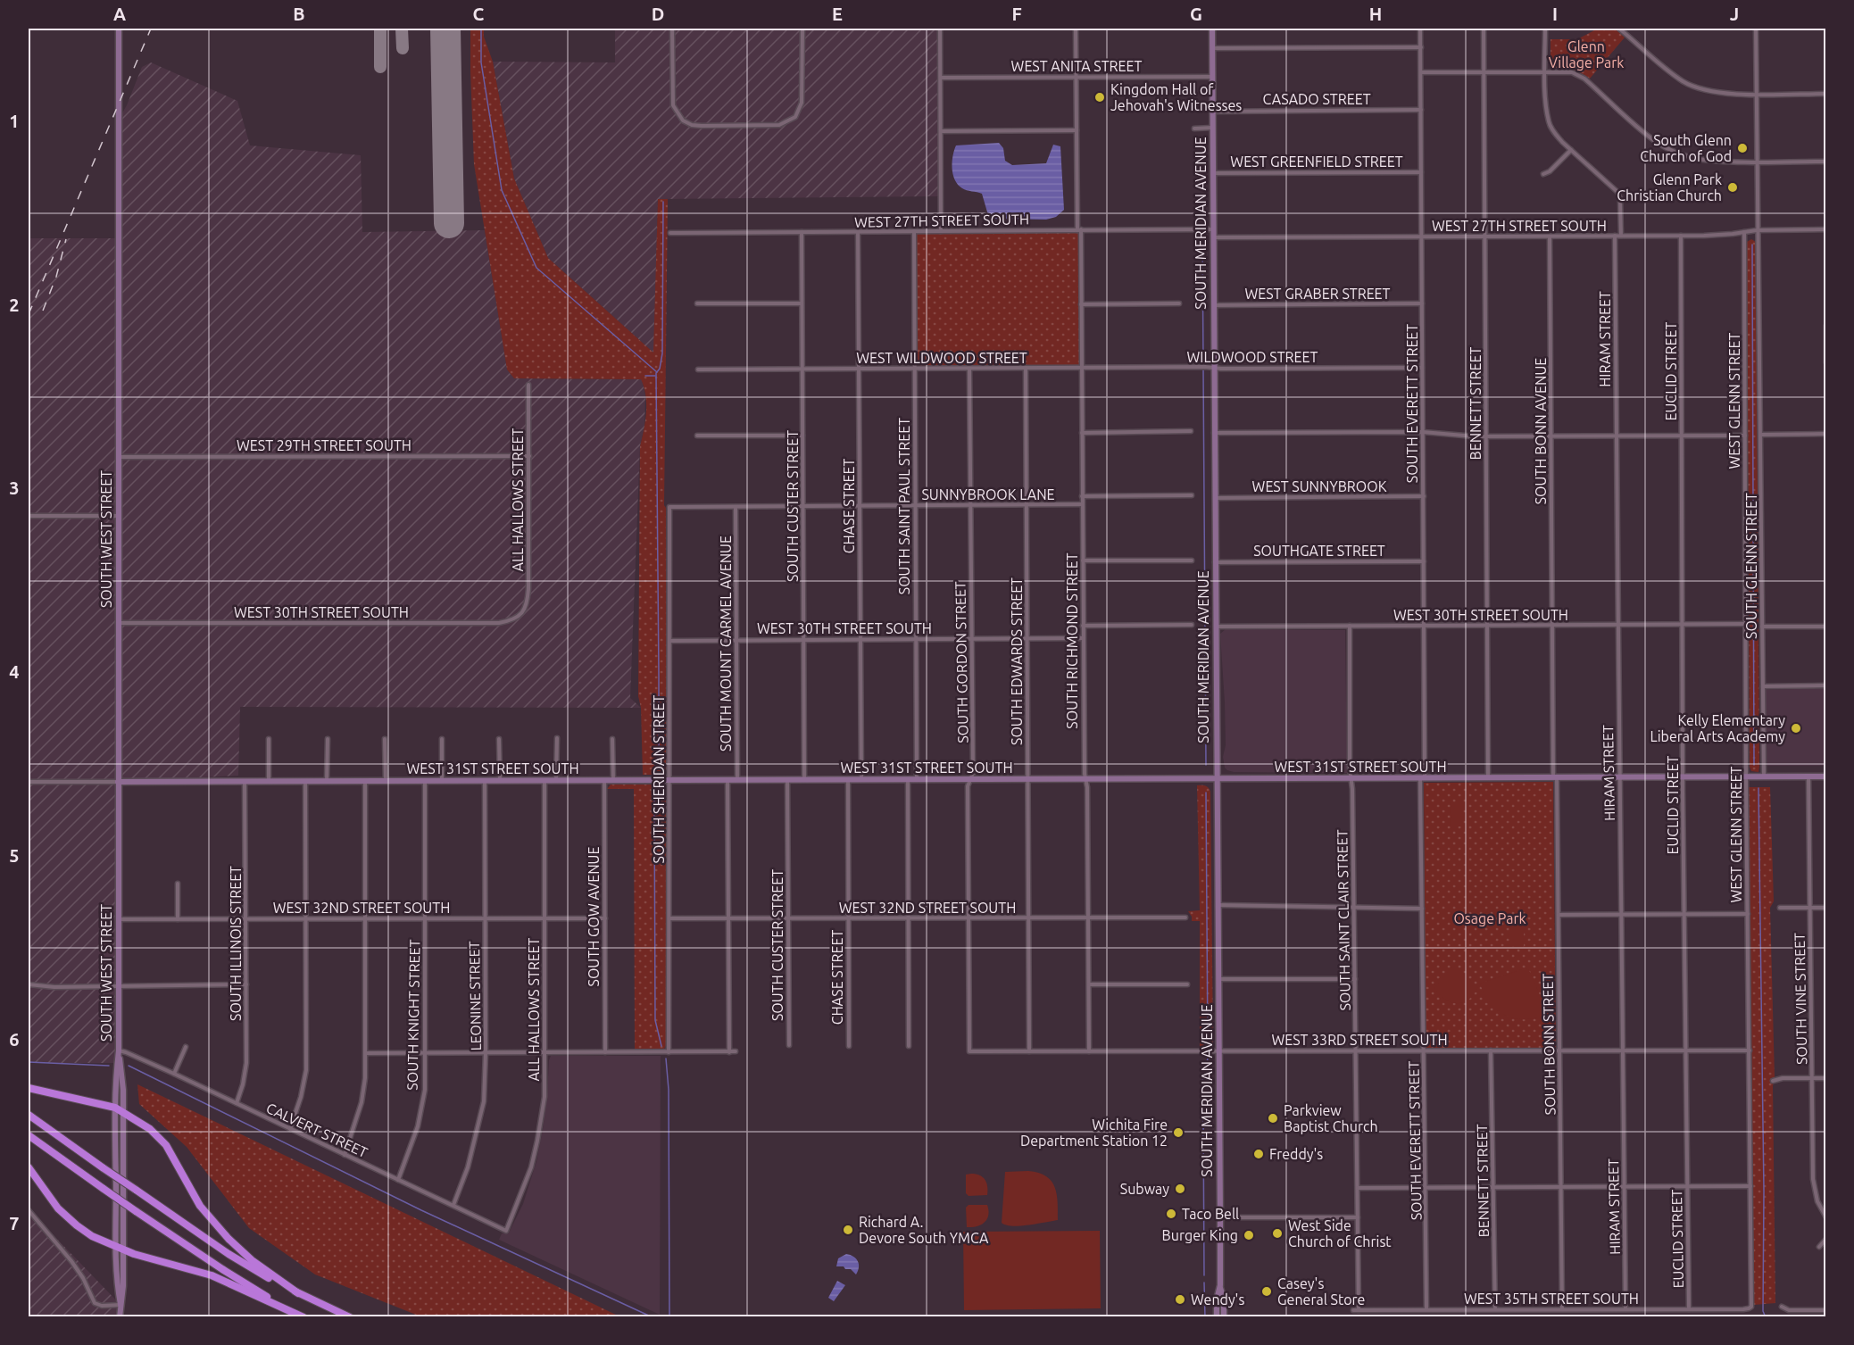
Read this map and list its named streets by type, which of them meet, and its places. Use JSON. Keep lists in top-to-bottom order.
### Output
{
  "streets": {
    "street": [
      "WEST ANITA STREET",
      "CASADO STREET",
      "WEST GREENFIELD STREET",
      "WEST 27TH STREET SOUTH",
      "SOUTH MERIDIAN AVENUE",
      "WEST GRABER STREET",
      "HIRAM STREET",
      "WILDWOOD STREET",
      "WEST WILDWOOD STREET",
      "EUCLID STREET",
      "WEST GLENN STREET",
      "SOUTH EVERETT STREET",
      "BENNETT STREET",
      "SOUTH BONN AVENUE",
      "WEST 29TH STREET SOUTH",
      "WEST SUNNYBROOK",
      "SUNNYBROOK LANE",
      "ALL HALLOWS STREET",
      "SOUTH CUSTER STREET",
      "CHASE STREET",
      "SOUTH SAINT PAUL STREET",
      "SOUTH WEST STREET",
      "SOUTHGATE STREET",
      "SOUTH GLENN STREET",
      "WEST 30TH STREET SOUTH",
      "SOUTH RICHMOND STREET",
      "SOUTH MOUNT CARMEL AVENUE",
      "SOUTH EDWARDS STREET",
      "SOUTH GORDON STREET",
      "WEST 31ST STREET SOUTH",
      "SOUTH SHERIDAN STREET",
      "WEST 32ND STREET SOUTH",
      "SOUTH GOW AVENUE",
      "SOUTH SAINT CLAIR STREET",
      "SOUTH ILLINOIS STREET",
      "LEONINE STREET",
      "SOUTH VINE STREET",
      "SOUTH KNIGHT STREET",
      "WEST 33RD STREET SOUTH",
      "SOUTH BONN STREET",
      "CALVERT STREET",
      "WEST 35TH STREET SOUTH"
    ]
  },
  "crossings": [
    ["WEST ANITA STREET", "SOUTH MERIDIAN AVENUE"],
    ["WEST ANITA STREET", "SOUTH RICHMOND STREET"],
    ["CASADO STREET", "SOUTH MERIDIAN AVENUE"],
    ["CASADO STREET", "SOUTH EVERETT STREET"],
    ["WEST GREENFIELD STREET", "SOUTH MERIDIAN AVENUE"],
    ["WEST GREENFIELD STREET", "SOUTH EVERETT STREET"],
    ["WEST 27TH STREET SOUTH", "SOUTH MERIDIAN AVENUE"],
    ["WEST 27TH STREET SOUTH", "HIRAM STREET"],
    ["WEST 27TH STREET SOUTH", "EUCLID STREET"],
    ["WEST 27TH STREET SOUTH", "WEST GLENN STREET"],
    ["WEST 27TH STREET SOUTH", "SOUTH EVERETT STREET"],
    ["WEST 27TH STREET SOUTH", "BENNETT STREET"],
    ["WEST 27TH STREET SOUTH", "SOUTH BONN AVENUE"],
    ["WEST 27TH STREET SOUTH", "SOUTH CUSTER STREET"],
    ["WEST 27TH STREET SOUTH", "CHASE STREET"],
    ["WEST 27TH STREET SOUTH", "SOUTH SAINT PAUL STREET"],
    ["WEST 27TH STREET SOUTH", "SOUTH GLENN STREET"],
    ["WEST 27TH STREET SOUTH", "SOUTH RICHMOND STREET"],
    ["SOUTH MERIDIAN AVENUE", "WEST GRABER STREET"],
    ["SOUTH MERIDIAN AVENUE", "WILDWOOD STREET"],
    ["SOUTH MERIDIAN AVENUE", "WEST SUNNYBROOK"],
    ["SOUTH MERIDIAN AVENUE", "SOUTHGATE STREET"],
    ["SOUTH MERIDIAN AVENUE", "WEST 30TH STREET SOUTH"],
    ["SOUTH MERIDIAN AVENUE", "WEST 31ST STREET SOUTH"],
    ["SOUTH MERIDIAN AVENUE", "WEST 33RD STREET SOUTH"],
    ["WEST GRABER STREET", "SOUTH EVERETT STREET"],
    ["HIRAM STREET", "WEST 30TH STREET SOUTH"],
    ["HIRAM STREET", "WEST 31ST STREET SOUTH"],
    ["HIRAM STREET", "WEST 33RD STREET SOUTH"],
    ["HIRAM STREET", "WEST 35TH STREET SOUTH"],
    ["WILDWOOD STREET", "WEST WILDWOOD STREET"],
    ["WILDWOOD STREET", "SOUTH EVERETT STREET"],
    ["WILDWOOD STREET", "SOUTH RICHMOND STREET"],
    ["WEST WILDWOOD STREET", "SOUTH CUSTER STREET"],
    ["WEST WILDWOOD STREET", "CHASE STREET"],
    ["WEST WILDWOOD STREET", "SOUTH SAINT PAUL STREET"],
    ["WEST WILDWOOD STREET", "SOUTH RICHMOND STREET"],
    ["WEST WILDWOOD STREET", "SOUTH EDWARDS STREET"],
    ["WEST WILDWOOD STREET", "SOUTH GORDON STREET"],
    ["EUCLID STREET", "WEST 30TH STREET SOUTH"],
    ["EUCLID STREET", "WEST 31ST STREET SOUTH"],
    ["EUCLID STREET", "WEST 33RD STREET SOUTH"],
    ["EUCLID STREET", "WEST 35TH STREET SOUTH"],
    ["WEST GLENN STREET", "WEST 30TH STREET SOUTH"],
    ["WEST GLENN STREET", "WEST 31ST STREET SOUTH"],
    ["WEST GLENN STREET", "WEST 33RD STREET SOUTH"],
    ["WEST GLENN STREET", "WEST 35TH STREET SOUTH"],
    ["SOUTH EVERETT STREET", "WEST SUNNYBROOK"],
    ["SOUTH EVERETT STREET", "SOUTHGATE STREET"],
    ["SOUTH EVERETT STREET", "WEST 30TH STREET SOUTH"],
    ["SOUTH EVERETT STREET", "WEST 31ST STREET SOUTH"],
    ["SOUTH EVERETT STREET", "WEST 33RD STREET SOUTH"],
    ["SOUTH EVERETT STREET", "WEST 35TH STREET SOUTH"],
    ["BENNETT STREET", "WEST 30TH STREET SOUTH"],
    ["BENNETT STREET", "WEST 31ST STREET SOUTH"],
    ["BENNETT STREET", "WEST 33RD STREET SOUTH"],
    ["BENNETT STREET", "WEST 35TH STREET SOUTH"],
    ["SOUTH BONN AVENUE", "WEST 30TH STREET SOUTH"],
    ["SOUTH BONN AVENUE", "SOUTH BONN STREET"],
    ["WEST 29TH STREET SOUTH", "ALL HALLOWS STREET"],
    ["WEST 29TH STREET SOUTH", "SOUTH WEST STREET"],
    ["SUNNYBROOK LANE", "SOUTH CUSTER STREET"],
    ["SUNNYBROOK LANE", "CHASE STREET"],
    ["SUNNYBROOK LANE", "SOUTH SAINT PAUL STREET"],
    ["SUNNYBROOK LANE", "SOUTH RICHMOND STREET"],
    ["SUNNYBROOK LANE", "SOUTH MOUNT CARMEL AVENUE"],
    ["SUNNYBROOK LANE", "SOUTH EDWARDS STREET"],
    ["SUNNYBROOK LANE", "SOUTH GORDON STREET"],
    ["SUNNYBROOK LANE", "SOUTH SHERIDAN STREET"],
    ["ALL HALLOWS STREET", "WEST 30TH STREET SOUTH"],
    ["ALL HALLOWS STREET", "WEST 31ST STREET SOUTH"],
    ["ALL HALLOWS STREET", "WEST 32ND STREET SOUTH"],
    ["ALL HALLOWS STREET", "CALVERT STREET"],
    ["SOUTH CUSTER STREET", "WEST 30TH STREET SOUTH"],
    ["SOUTH CUSTER STREET", "WEST 31ST STREET SOUTH"],
    ["SOUTH CUSTER STREET", "WEST 32ND STREET SOUTH"],
    ["CHASE STREET", "WEST 30TH STREET SOUTH"],
    ["CHASE STREET", "WEST 31ST STREET SOUTH"],
    ["CHASE STREET", "WEST 32ND STREET SOUTH"],
    ["SOUTH SAINT PAUL STREET", "WEST 30TH STREET SOUTH"],
    ["SOUTH SAINT PAUL STREET", "WEST 31ST STREET SOUTH"],
    ["SOUTH WEST STREET", "WEST 30TH STREET SOUTH"],
    ["SOUTH WEST STREET", "WEST 31ST STREET SOUTH"],
    ["SOUTH WEST STREET", "WEST 32ND STREET SOUTH"],
    ["SOUTH WEST STREET", "CALVERT STREET"],
    ["SOUTH GLENN STREET", "WEST 31ST STREET SOUTH"],
    ["WEST 30TH STREET SOUTH", "SOUTH RICHMOND STREET"],
    ["WEST 30TH STREET SOUTH", "SOUTH MOUNT CARMEL AVENUE"],
    ["WEST 30TH STREET SOUTH", "SOUTH EDWARDS STREET"],
    ["WEST 30TH STREET SOUTH", "SOUTH GORDON STREET"],
    ["WEST 30TH STREET SOUTH", "SOUTH SHERIDAN STREET"],
    ["WEST 30TH STREET SOUTH", "SOUTH SAINT CLAIR STREET"],
    ["WEST 30TH STREET SOUTH", "SOUTH BONN STREET"],
    ["SOUTH RICHMOND STREET", "WEST 31ST STREET SOUTH"],
    ["SOUTH RICHMOND STREET", "WEST 32ND STREET SOUTH"],
    ["SOUTH RICHMOND STREET", "WEST 33RD STREET SOUTH"],
    ["SOUTH MOUNT CARMEL AVENUE", "WEST 31ST STREET SOUTH"],
    ["SOUTH EDWARDS STREET", "WEST 31ST STREET SOUTH"],
    ["SOUTH EDWARDS STREET", "WEST 32ND STREET SOUTH"],
    ["SOUTH EDWARDS STREET", "WEST 33RD STREET SOUTH"],
    ["SOUTH GORDON STREET", "WEST 31ST STREET SOUTH"],
    ["SOUTH GORDON STREET", "WEST 32ND STREET SOUTH"],
    ["SOUTH GORDON STREET", "WEST 33RD STREET SOUTH"],
    ["WEST 31ST STREET SOUTH", "SOUTH SHERIDAN STREET"],
    ["WEST 31ST STREET SOUTH", "SOUTH GOW AVENUE"],
    ["WEST 31ST STREET SOUTH", "SOUTH SAINT CLAIR STREET"],
    ["WEST 31ST STREET SOUTH", "SOUTH ILLINOIS STREET"],
    ["WEST 31ST STREET SOUTH", "LEONINE STREET"],
    ["WEST 31ST STREET SOUTH", "SOUTH VINE STREET"],
    ["WEST 31ST STREET SOUTH", "SOUTH KNIGHT STREET"],
    ["WEST 31ST STREET SOUTH", "SOUTH BONN STREET"],
    ["SOUTH SHERIDAN STREET", "WEST 32ND STREET SOUTH"],
    ["WEST 32ND STREET SOUTH", "SOUTH GOW AVENUE"],
    ["WEST 32ND STREET SOUTH", "SOUTH ILLINOIS STREET"],
    ["WEST 32ND STREET SOUTH", "LEONINE STREET"],
    ["WEST 32ND STREET SOUTH", "SOUTH KNIGHT STREET"],
    ["SOUTH SAINT CLAIR STREET", "WEST 33RD STREET SOUTH"],
    ["SOUTH SAINT CLAIR STREET", "WEST 35TH STREET SOUTH"],
    ["SOUTH ILLINOIS STREET", "CALVERT STREET"],
    ["LEONINE STREET", "CALVERT STREET"],
    ["SOUTH KNIGHT STREET", "CALVERT STREET"],
    ["WEST 33RD STREET SOUTH", "SOUTH BONN STREET"],
    ["SOUTH BONN STREET", "WEST 35TH STREET SOUTH"]
  ],
  "parks": ["Glenn Village Park", "Osage Park"],
  "places": [
    "Kingdom Hall of Jehovah's Witnesses",
    "South Glenn Church of God",
    "Glenn Park Christian Church",
    "Kelly Elementary Liberal Arts Academy",
    "Parkview Baptist Church",
    "Wichita Fire Department Station 12",
    "Freddy's",
    "Subway",
    "Taco Bell",
    "Richard A. Devore South YMCA",
    "West Side Church of Christ",
    "Burger King",
    "Casey's General Store",
    "Wendy's"
  ],
  "grid": {
    "columns": [
      "A",
      "B",
      "C",
      "D",
      "E",
      "F",
      "G",
      "H",
      "I",
      "J"
    ],
    "rows": [
      "1",
      "2",
      "3",
      "4",
      "5",
      "6",
      "7"
    ]
  }
}
